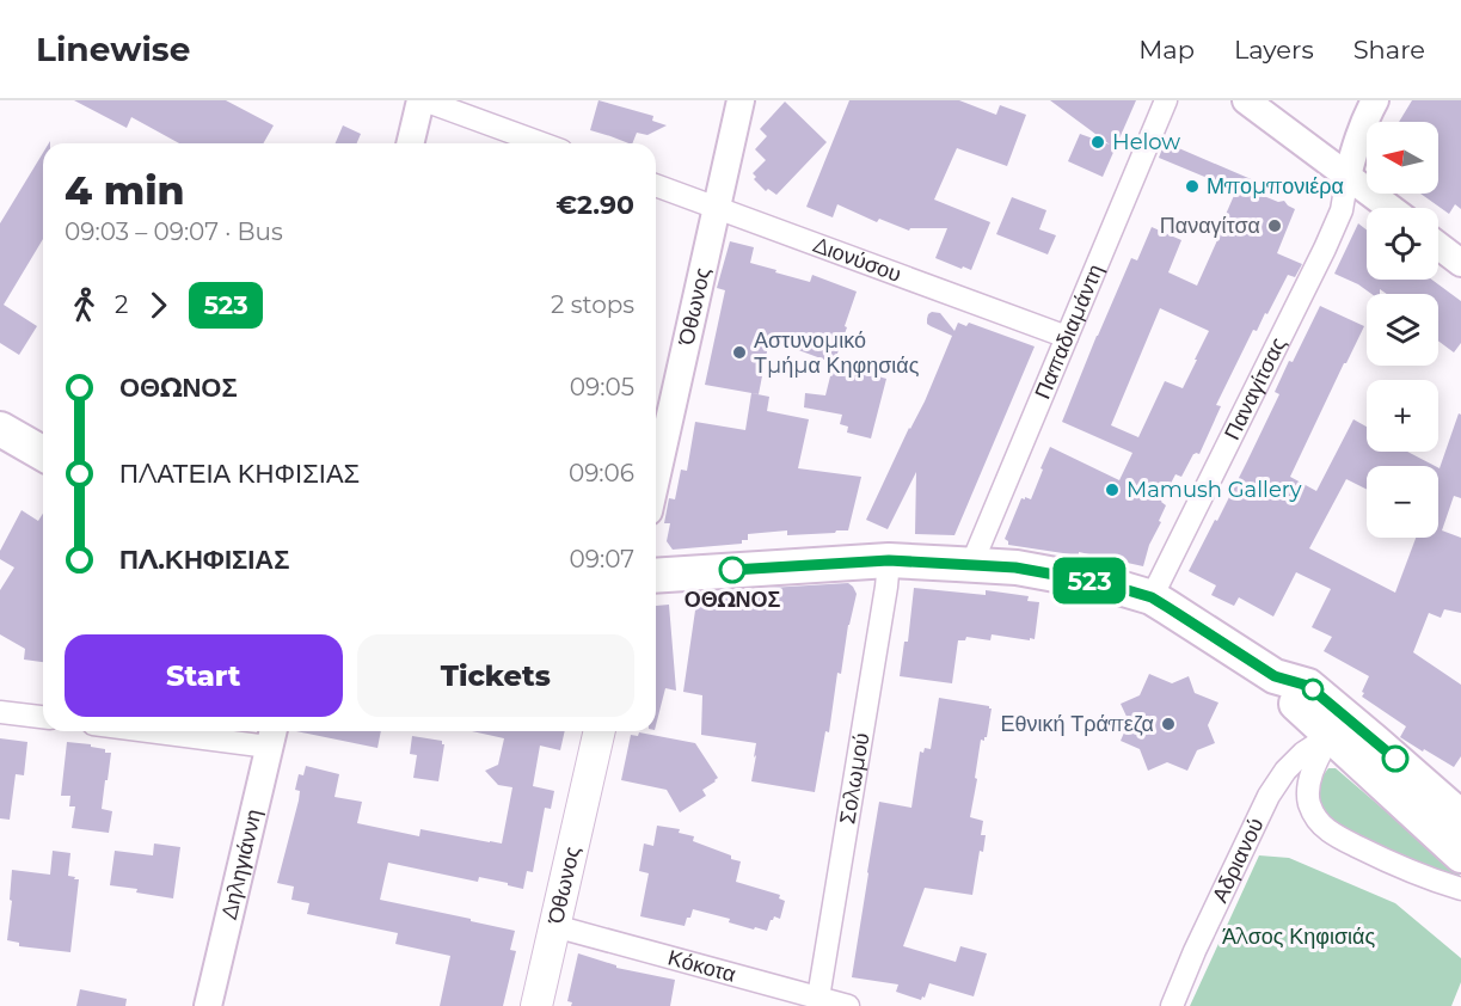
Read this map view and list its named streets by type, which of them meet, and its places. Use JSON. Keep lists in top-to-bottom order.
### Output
{
  "streets": {
    "main road": ["Όθωνος"],
    "street": [
      "Διονύσου",
      "Παπαδιαμάντη",
      "Παναγίτσας",
      "Σολωμού",
      "Αδριανού",
      "Δηληγιάννη",
      "Κόκοτα"
    ]
  },
  "crossings": [
    ["Διονύσου", "Όθωνος"],
    ["Διονύσου", "Παπαδιαμάντη"],
    ["Όθωνος", "Κόκοτα"],
    ["Σολωμού", "Κόκοτα"]
  ],
  "parks": ["Άλσος Κηφισιάς"],
  "places": [
    "Helow",
    "Μπομπονιέρα",
    "Παναγίτσα",
    "Αστυνομικό Τμήμα Κηφησιάς",
    "Mamush Gallery",
    "ΟΘΩΝΟΣ",
    "Εθνική Τράπεζα"
  ],
  "lines": ["bus line 523"],
  "north": "left",
  "page": {
    "header": "Linewise",
    "nav": ["Map", "Layers", "Share"],
    "on_map": "523",
    "map_buttons": ["+", "−"],
    "heading": ["4 min", "09:03 – 09:07 · Bus", "€2.90"],
    "legs": ["2", "523", "2 stops"],
    "list": [
      {
        "name": "ΟΘΩΝΟΣ",
        "value": "09:05"
      },
      {
        "name": "ΠΛΑΤΕΙΑ ΚΗΦΙΣΙΑΣ",
        "value": "09:06"
      },
      {
        "name": "ΠΛ.ΚΗΦΙΣΙΑΣ",
        "value": "09:07"
      }
    ],
    "buttons": ["Start", "Tickets"]
  }
}
